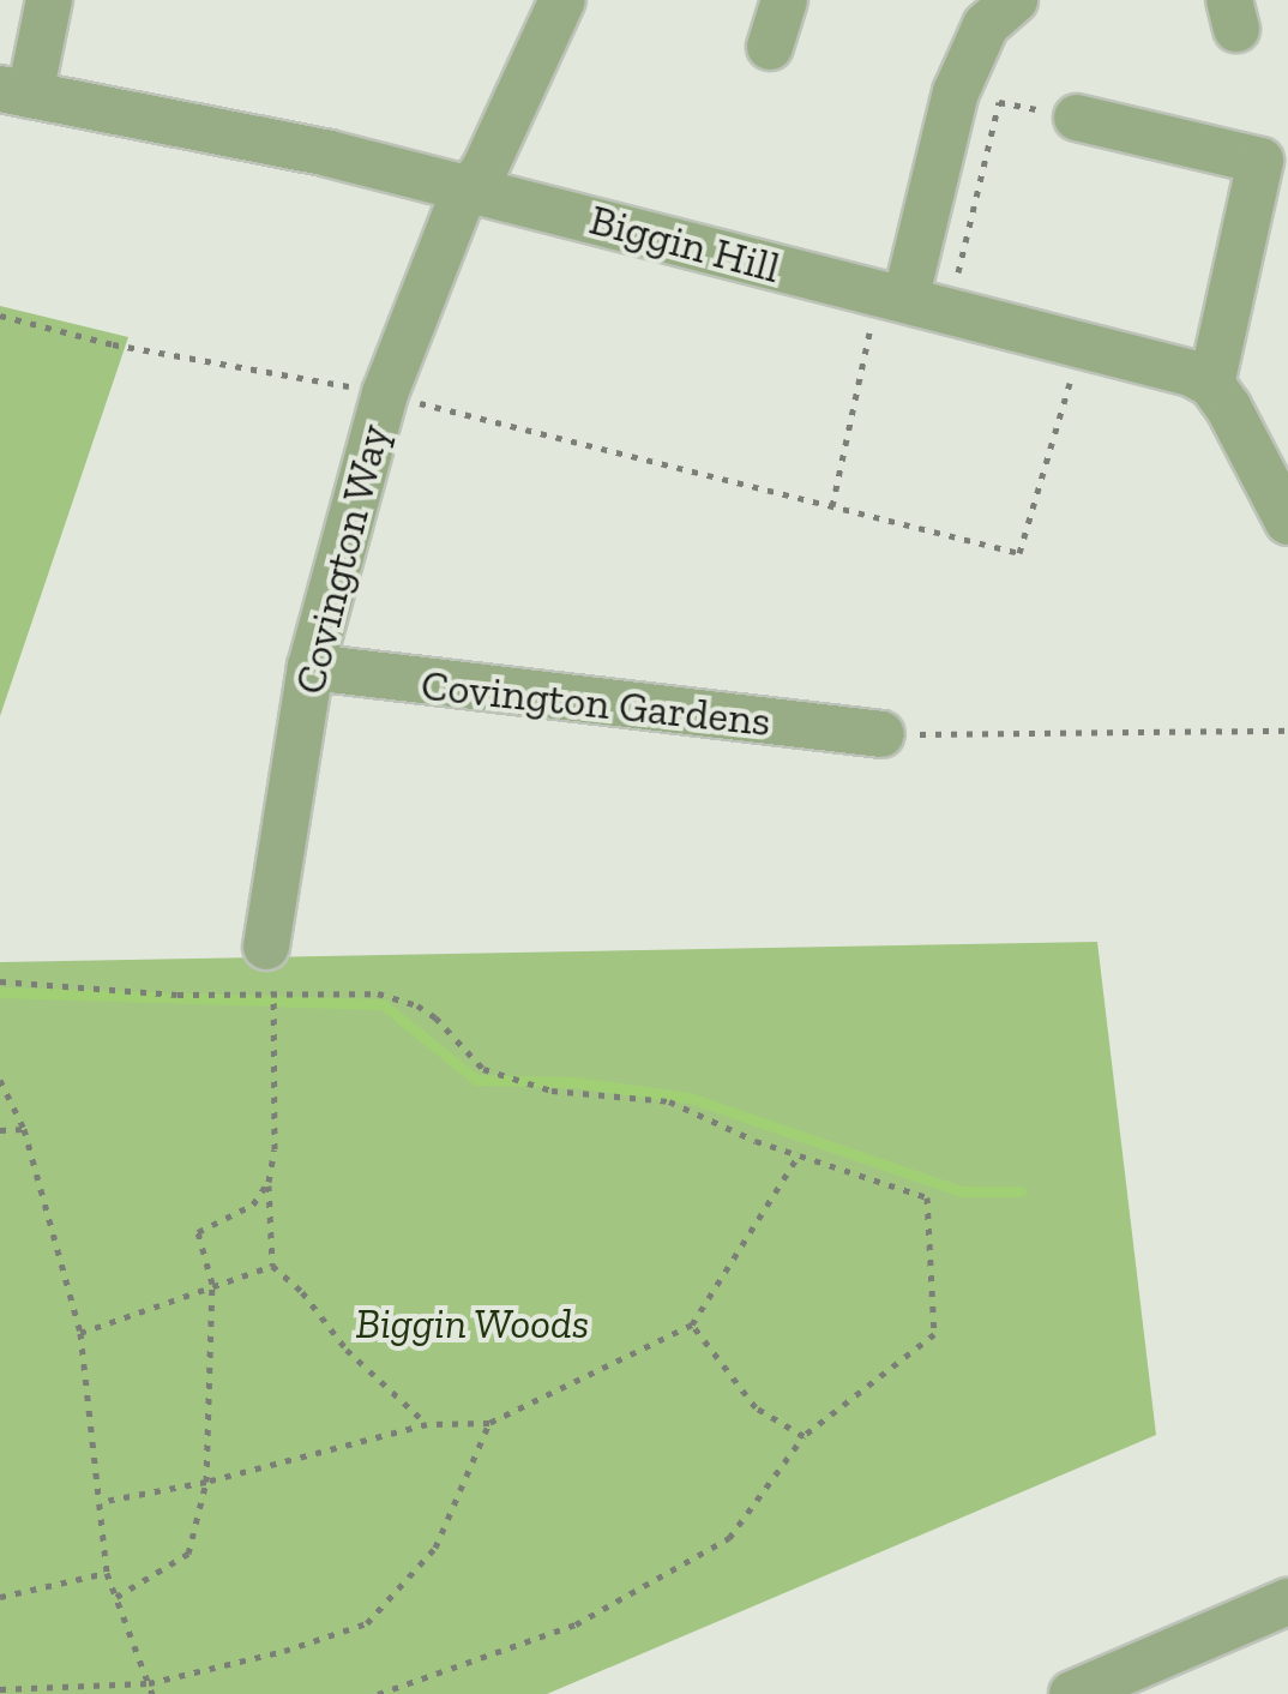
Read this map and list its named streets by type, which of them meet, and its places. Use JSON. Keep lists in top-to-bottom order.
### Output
{
  "streets": {
    "street": ["Biggin Hill", "Covington Way", "Covington Gardens"]
  },
  "crossings": [
    ["Biggin Hill", "Covington Way"],
    ["Covington Way", "Covington Gardens"]
  ],
  "parks": ["Biggin Woods"]
}
